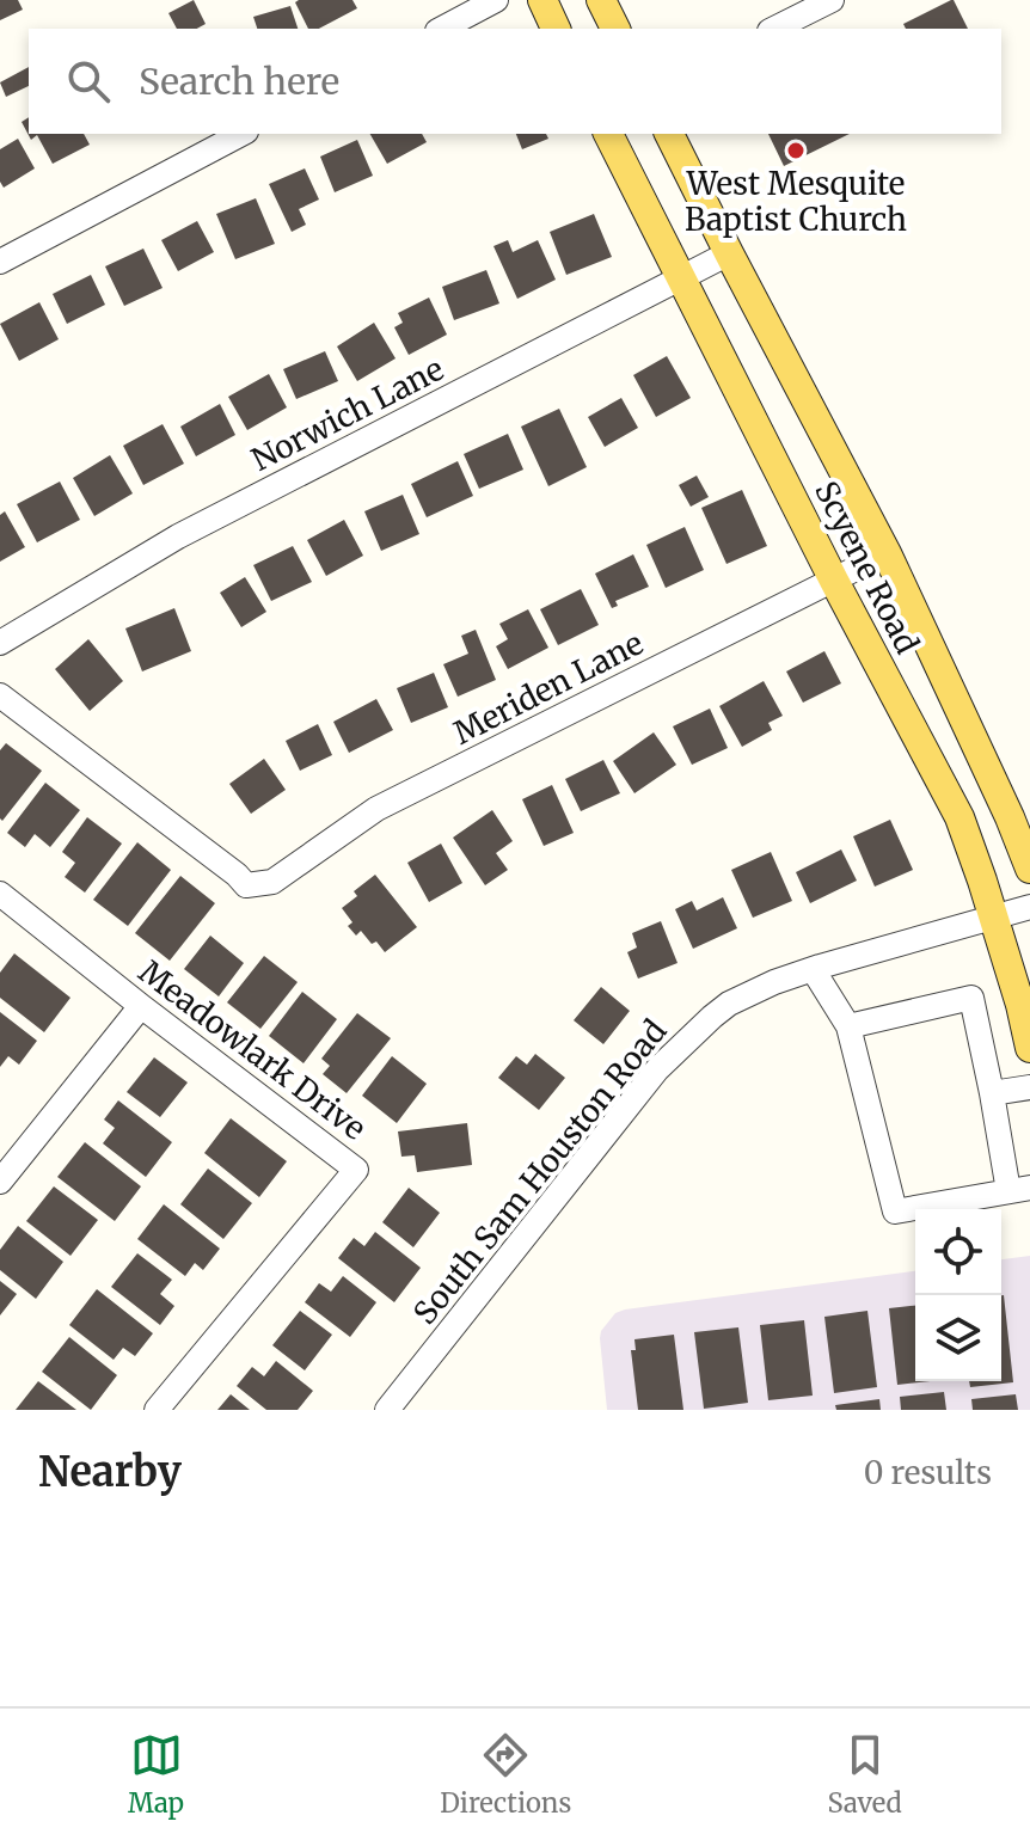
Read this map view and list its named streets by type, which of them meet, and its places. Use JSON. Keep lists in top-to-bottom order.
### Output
{
  "streets": {
    "main road": ["Scyene Road"],
    "street": [
      "Norwich Lane",
      "Meriden Lane",
      "Meadowlark Drive",
      "South Sam Houston Road"
    ]
  },
  "crossings": [
    ["Norwich Lane", "Scyene Road"],
    ["Scyene Road", "Meriden Lane"],
    ["Scyene Road", "South Sam Houston Road"]
  ],
  "places": ["West Mesquite Baptist Church"],
  "page": {
    "search": "Search here",
    "heading": ["Nearby", "0 results"],
    "nav": ["Map", "Directions", "Saved"]
  }
}
